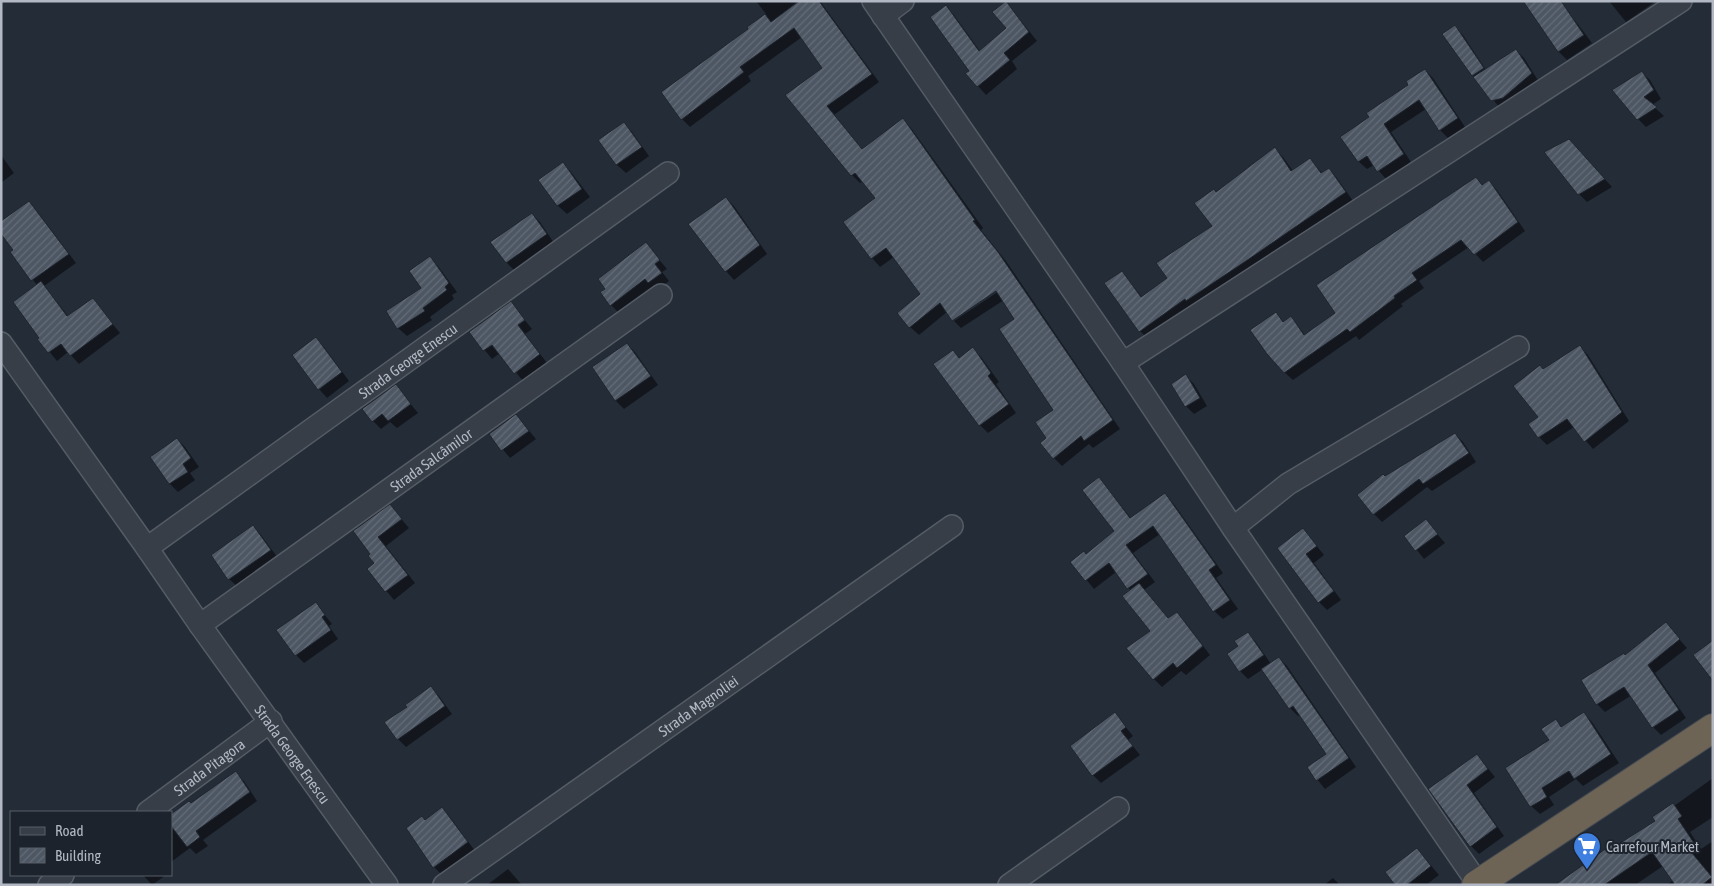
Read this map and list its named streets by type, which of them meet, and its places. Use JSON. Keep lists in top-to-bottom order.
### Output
{
  "streets": {
    "street": [
      "Strada George Enescu",
      "Strada Salcâmilor",
      "Strada Magnoliei",
      "Strada Pitagora"
    ]
  },
  "crossings": [
    ["Strada George Enescu", "Strada Salcâmilor"],
    ["Strada George Enescu", "Strada Pitagora"]
  ],
  "places": {
    "supermarket": ["Carrefour Market"]
  },
  "legend": ["Road", "Building"]
}
